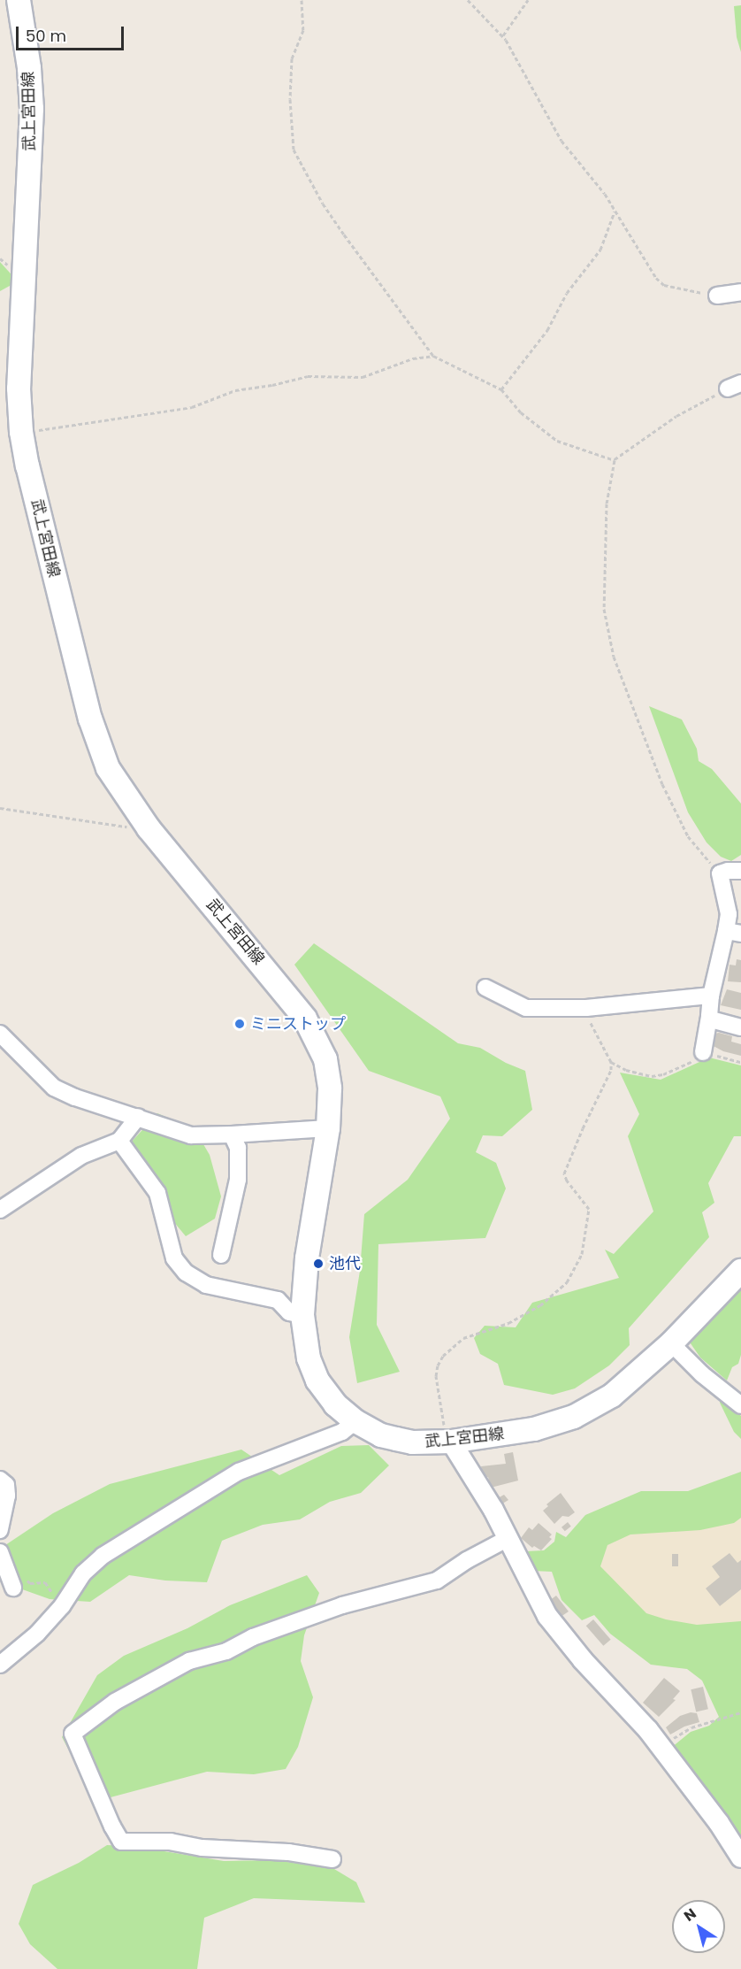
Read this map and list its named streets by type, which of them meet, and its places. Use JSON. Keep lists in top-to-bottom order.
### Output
{
  "streets": {
    "main road": ["武上宮田線"]
  },
  "places": ["ミニストップ", "池代"],
  "scale_bar": "50 m",
  "north": "top left"
}
